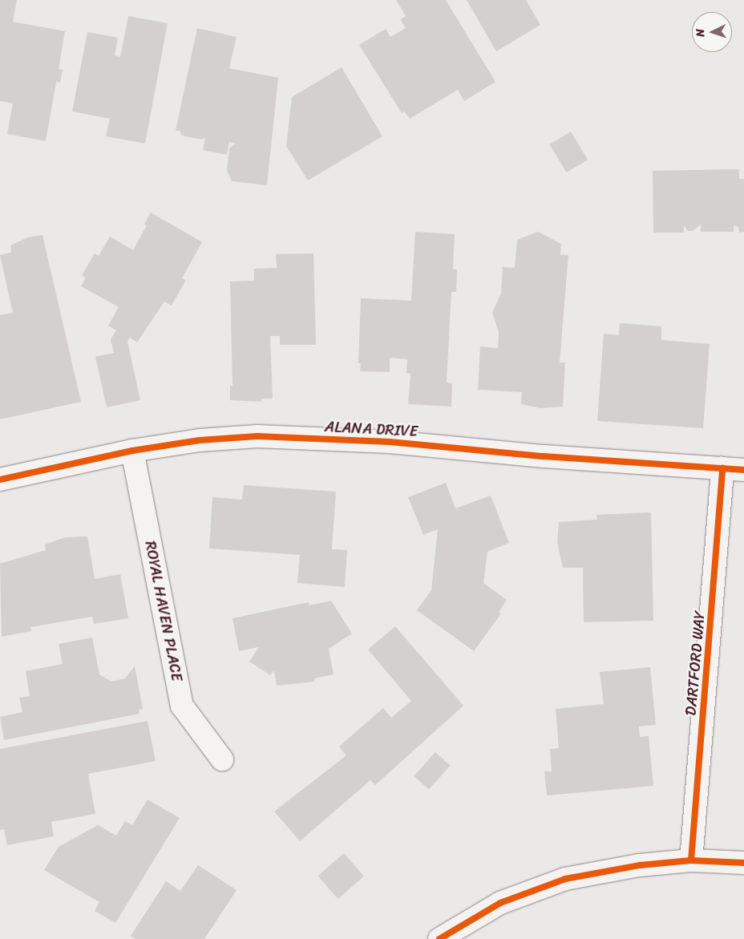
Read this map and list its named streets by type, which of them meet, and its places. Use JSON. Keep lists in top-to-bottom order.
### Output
{
  "streets": {
    "street": ["ALANA DRIVE", "ROYAL HAVEN PLACE", "DARTFORD WAY"]
  },
  "crossings": [
    ["ALANA DRIVE", "ROYAL HAVEN PLACE"],
    ["ALANA DRIVE", "DARTFORD WAY"]
  ],
  "north": "left"
}
